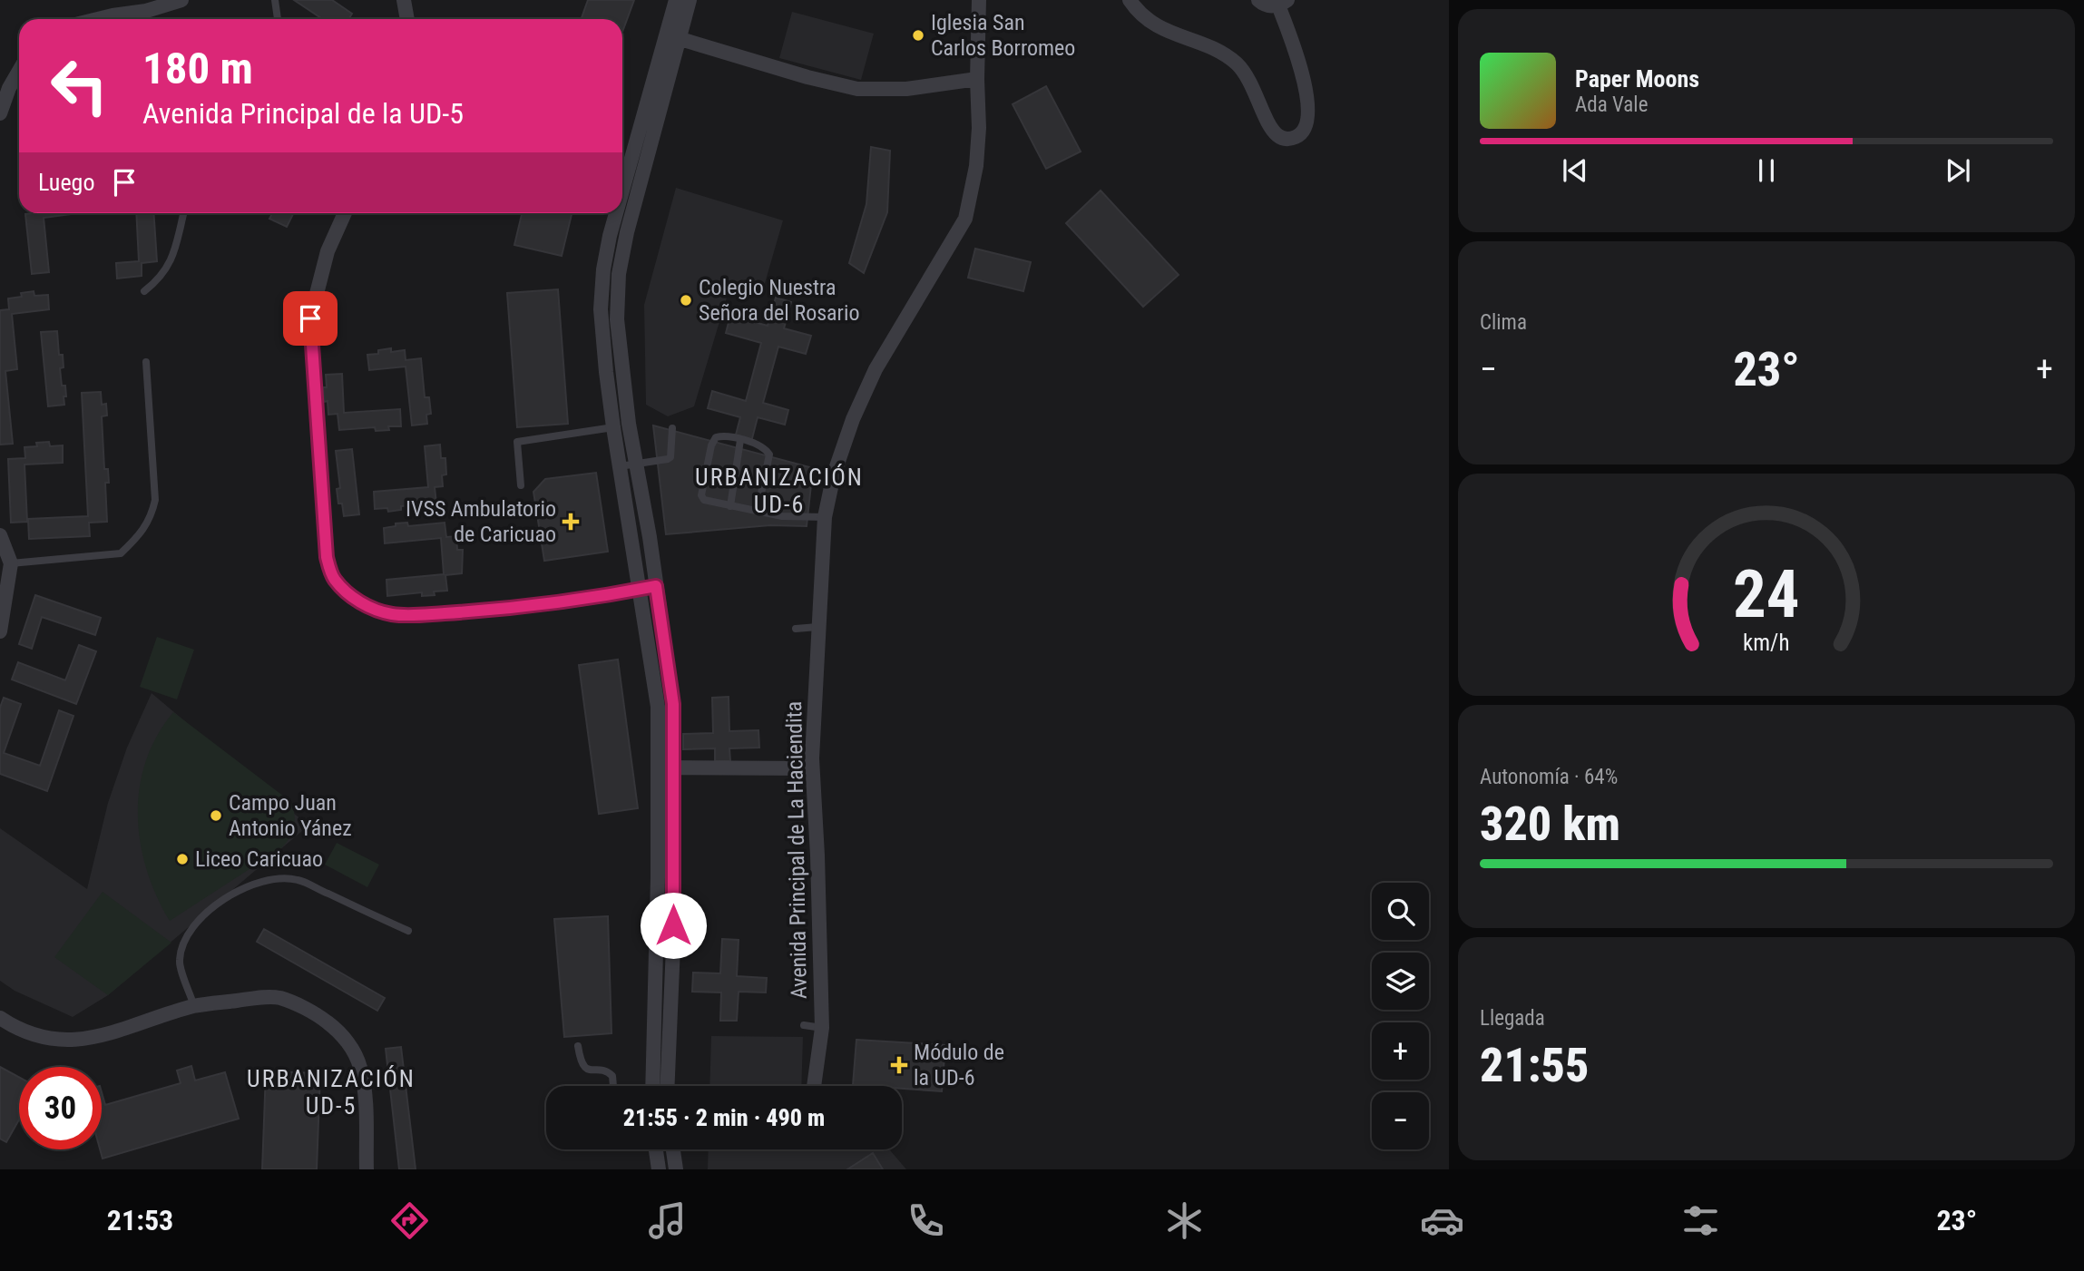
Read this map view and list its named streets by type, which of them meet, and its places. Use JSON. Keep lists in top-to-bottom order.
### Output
{
  "streets": {
    "street": ["Avenida Principal de La Haciendita"]
  },
  "districts": ["URBANIZACIÓN UD-6", "URBANIZACIÓN UD-5"],
  "places": {
    "other": [
      "Iglesia San Carlos Borromeo",
      "Colegio Nuestra Señora del Rosario",
      "Campo Juan Antonio Yánez",
      "Liceo Caricuao"
    ],
    "health": ["IVSS Ambulatorio de Caricuao", "Módulo de la UD-6"]
  },
  "page": {
    "turn": ["180 m", "Avenida Principal de la UD-5"],
    "song": ["Paper Moons", "Ada Vale"],
    "then": "Luego",
    "tile": [
      "Clima",
      ["Autonomía · 64%", "320 km"],
      ["Llegada", "21:55"]
    ],
    "heat": ["−", "23°", "+"],
    "map_buttons": ["+", "−"],
    "limit": "30",
    "trip": "21:55 · 2 min · 490 m",
    "tabs": ["21:53", "23°"],
    "gauge": ["24", "km/h"]
  }
}
